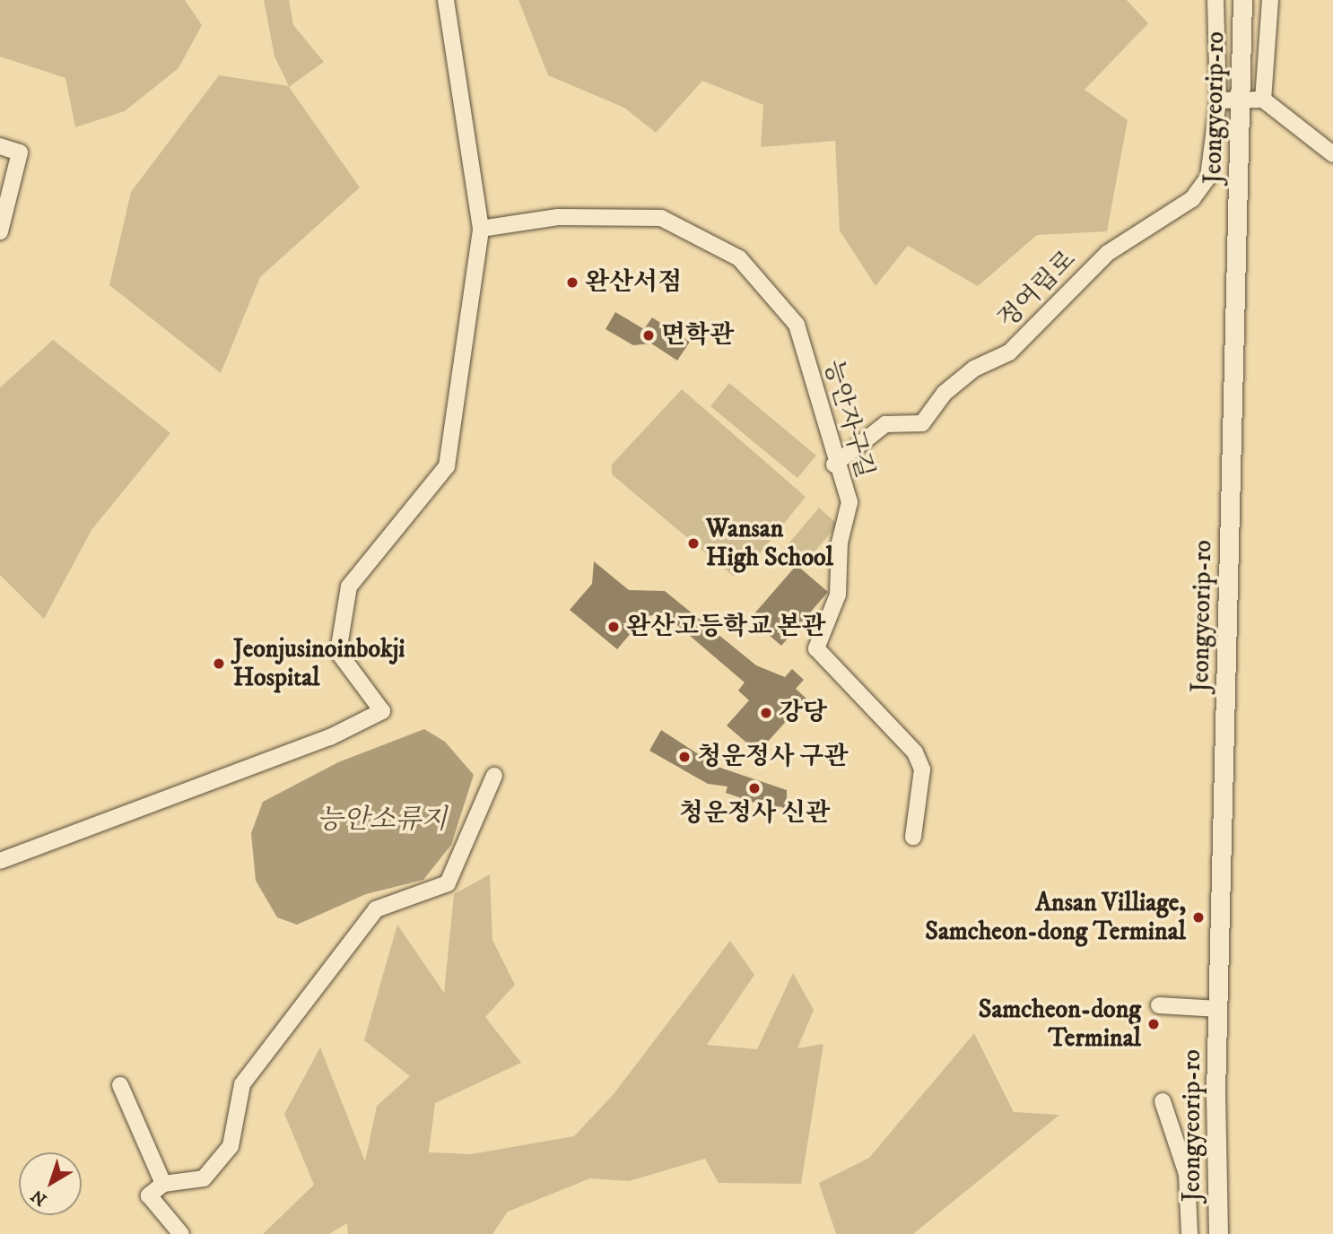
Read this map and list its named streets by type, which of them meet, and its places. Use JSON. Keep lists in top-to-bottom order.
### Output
{
  "streets": {
    "street": ["Jeongyeorip-ro", "정여립로", "능안자구길"]
  },
  "crossings": [
    ["정여립로", "능안자구길"]
  ],
  "water": ["능안소류지"],
  "places": [
    "완산서점",
    "면학관",
    "Wansan High School",
    "완산고등학교 본관",
    "Jeonjusinoinbokji Hospital",
    "강당",
    "청운정사 구관",
    "청운정사 신관",
    "Ansan Villiage, Samcheon-dong Terminal",
    "Samcheon-dong Terminal"
  ],
  "north": "bottom left"
}
